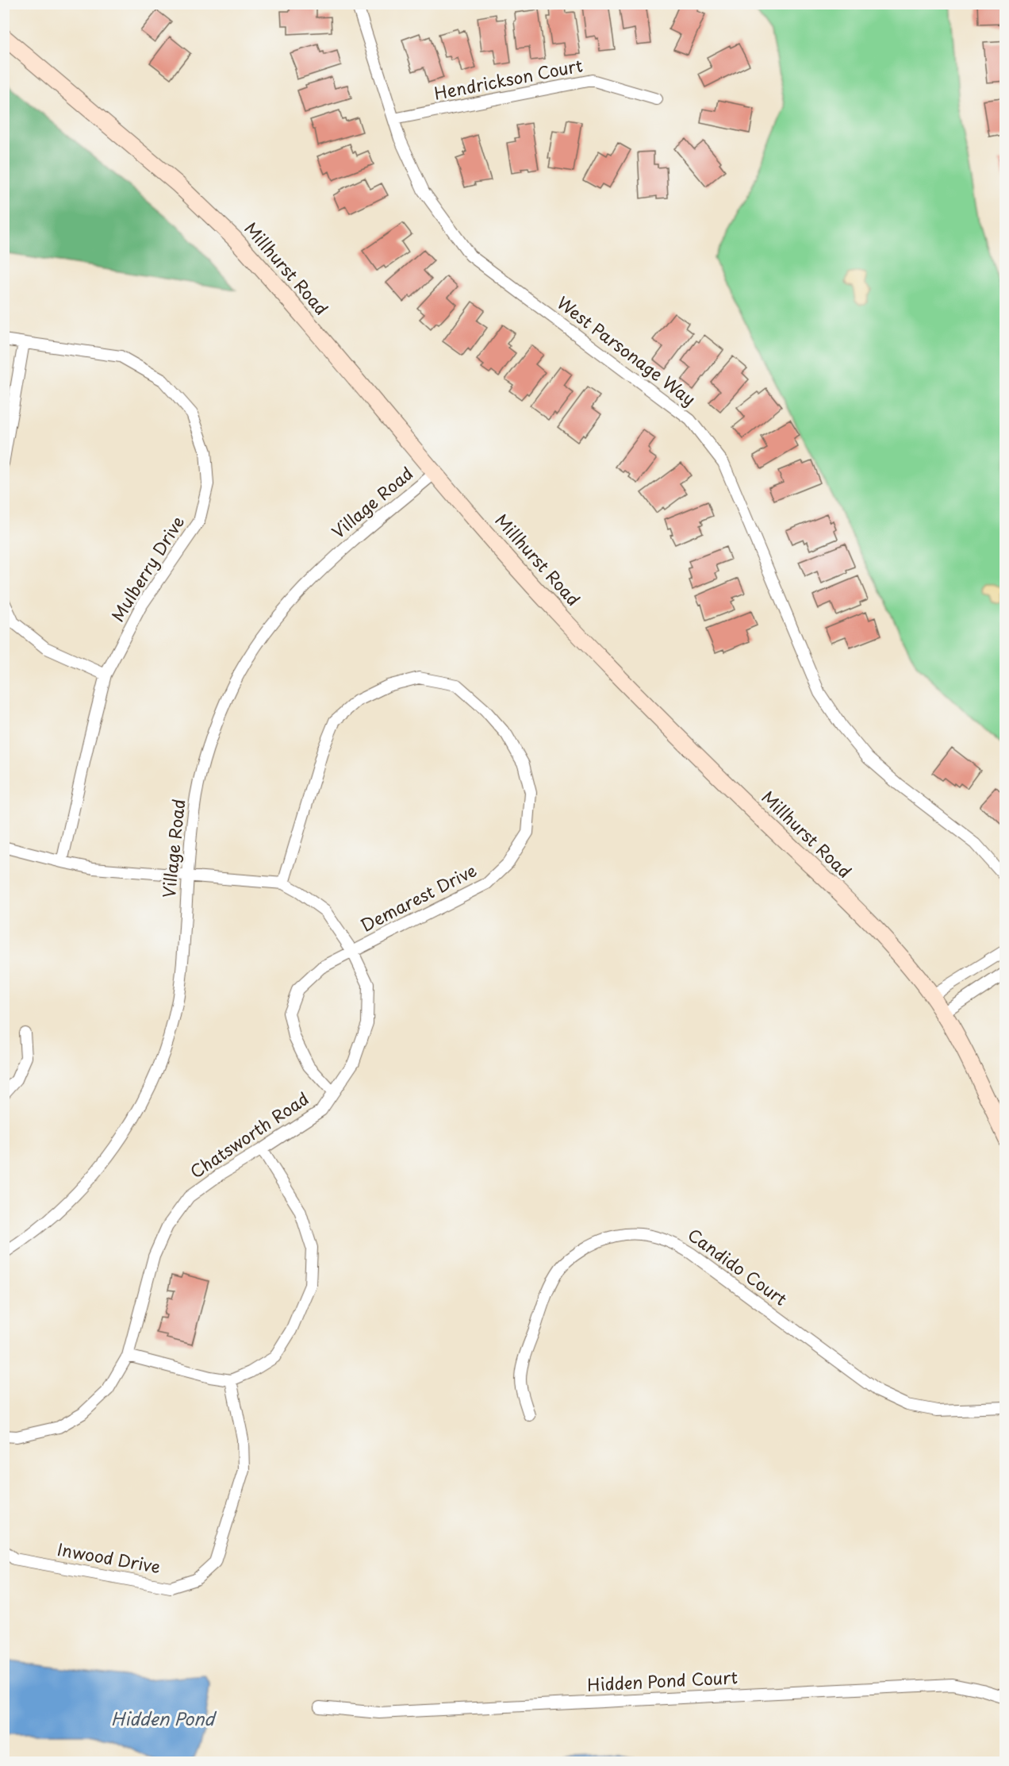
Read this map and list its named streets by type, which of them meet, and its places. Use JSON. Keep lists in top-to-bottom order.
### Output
{
  "streets": {
    "street": [
      "Hendrickson Court",
      "Millhurst Road",
      "West Parsonage Way",
      "Village Road",
      "Mulberry Drive",
      "Demarest Drive",
      "Chatsworth Road",
      "Candido Court",
      "Inwood Drive",
      "Hidden Pond Court"
    ]
  },
  "crossings": [
    ["Hendrickson Court", "West Parsonage Way"],
    ["Millhurst Road", "Village Road"],
    ["Village Road", "Chatsworth Road"],
    ["Mulberry Drive", "Chatsworth Road"],
    ["Demarest Drive", "Chatsworth Road"]
  ],
  "water": ["Hidden Pond"]
}
